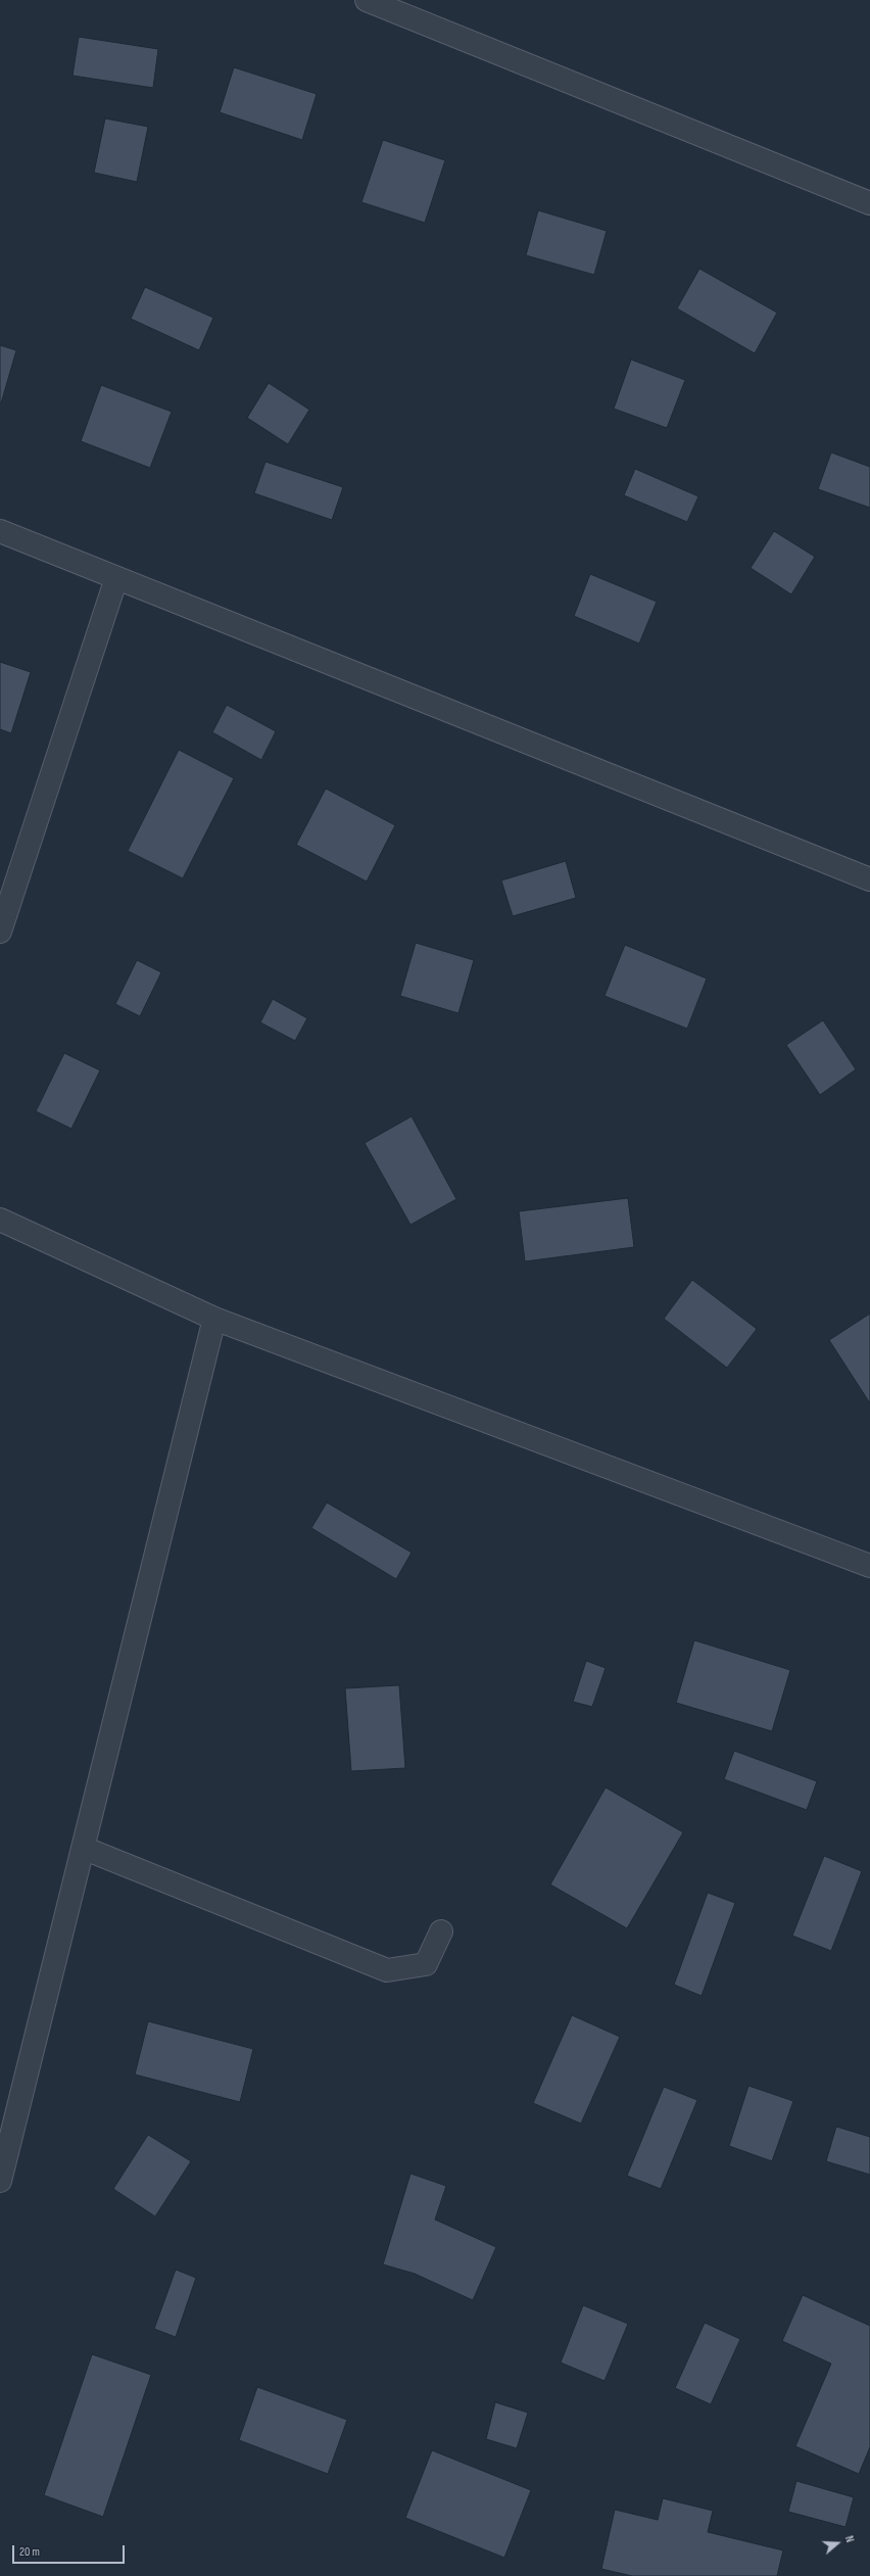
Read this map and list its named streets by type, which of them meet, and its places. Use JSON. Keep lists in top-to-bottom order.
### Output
{
  "scale_bar": "20 m",
  "north": "right"
}
